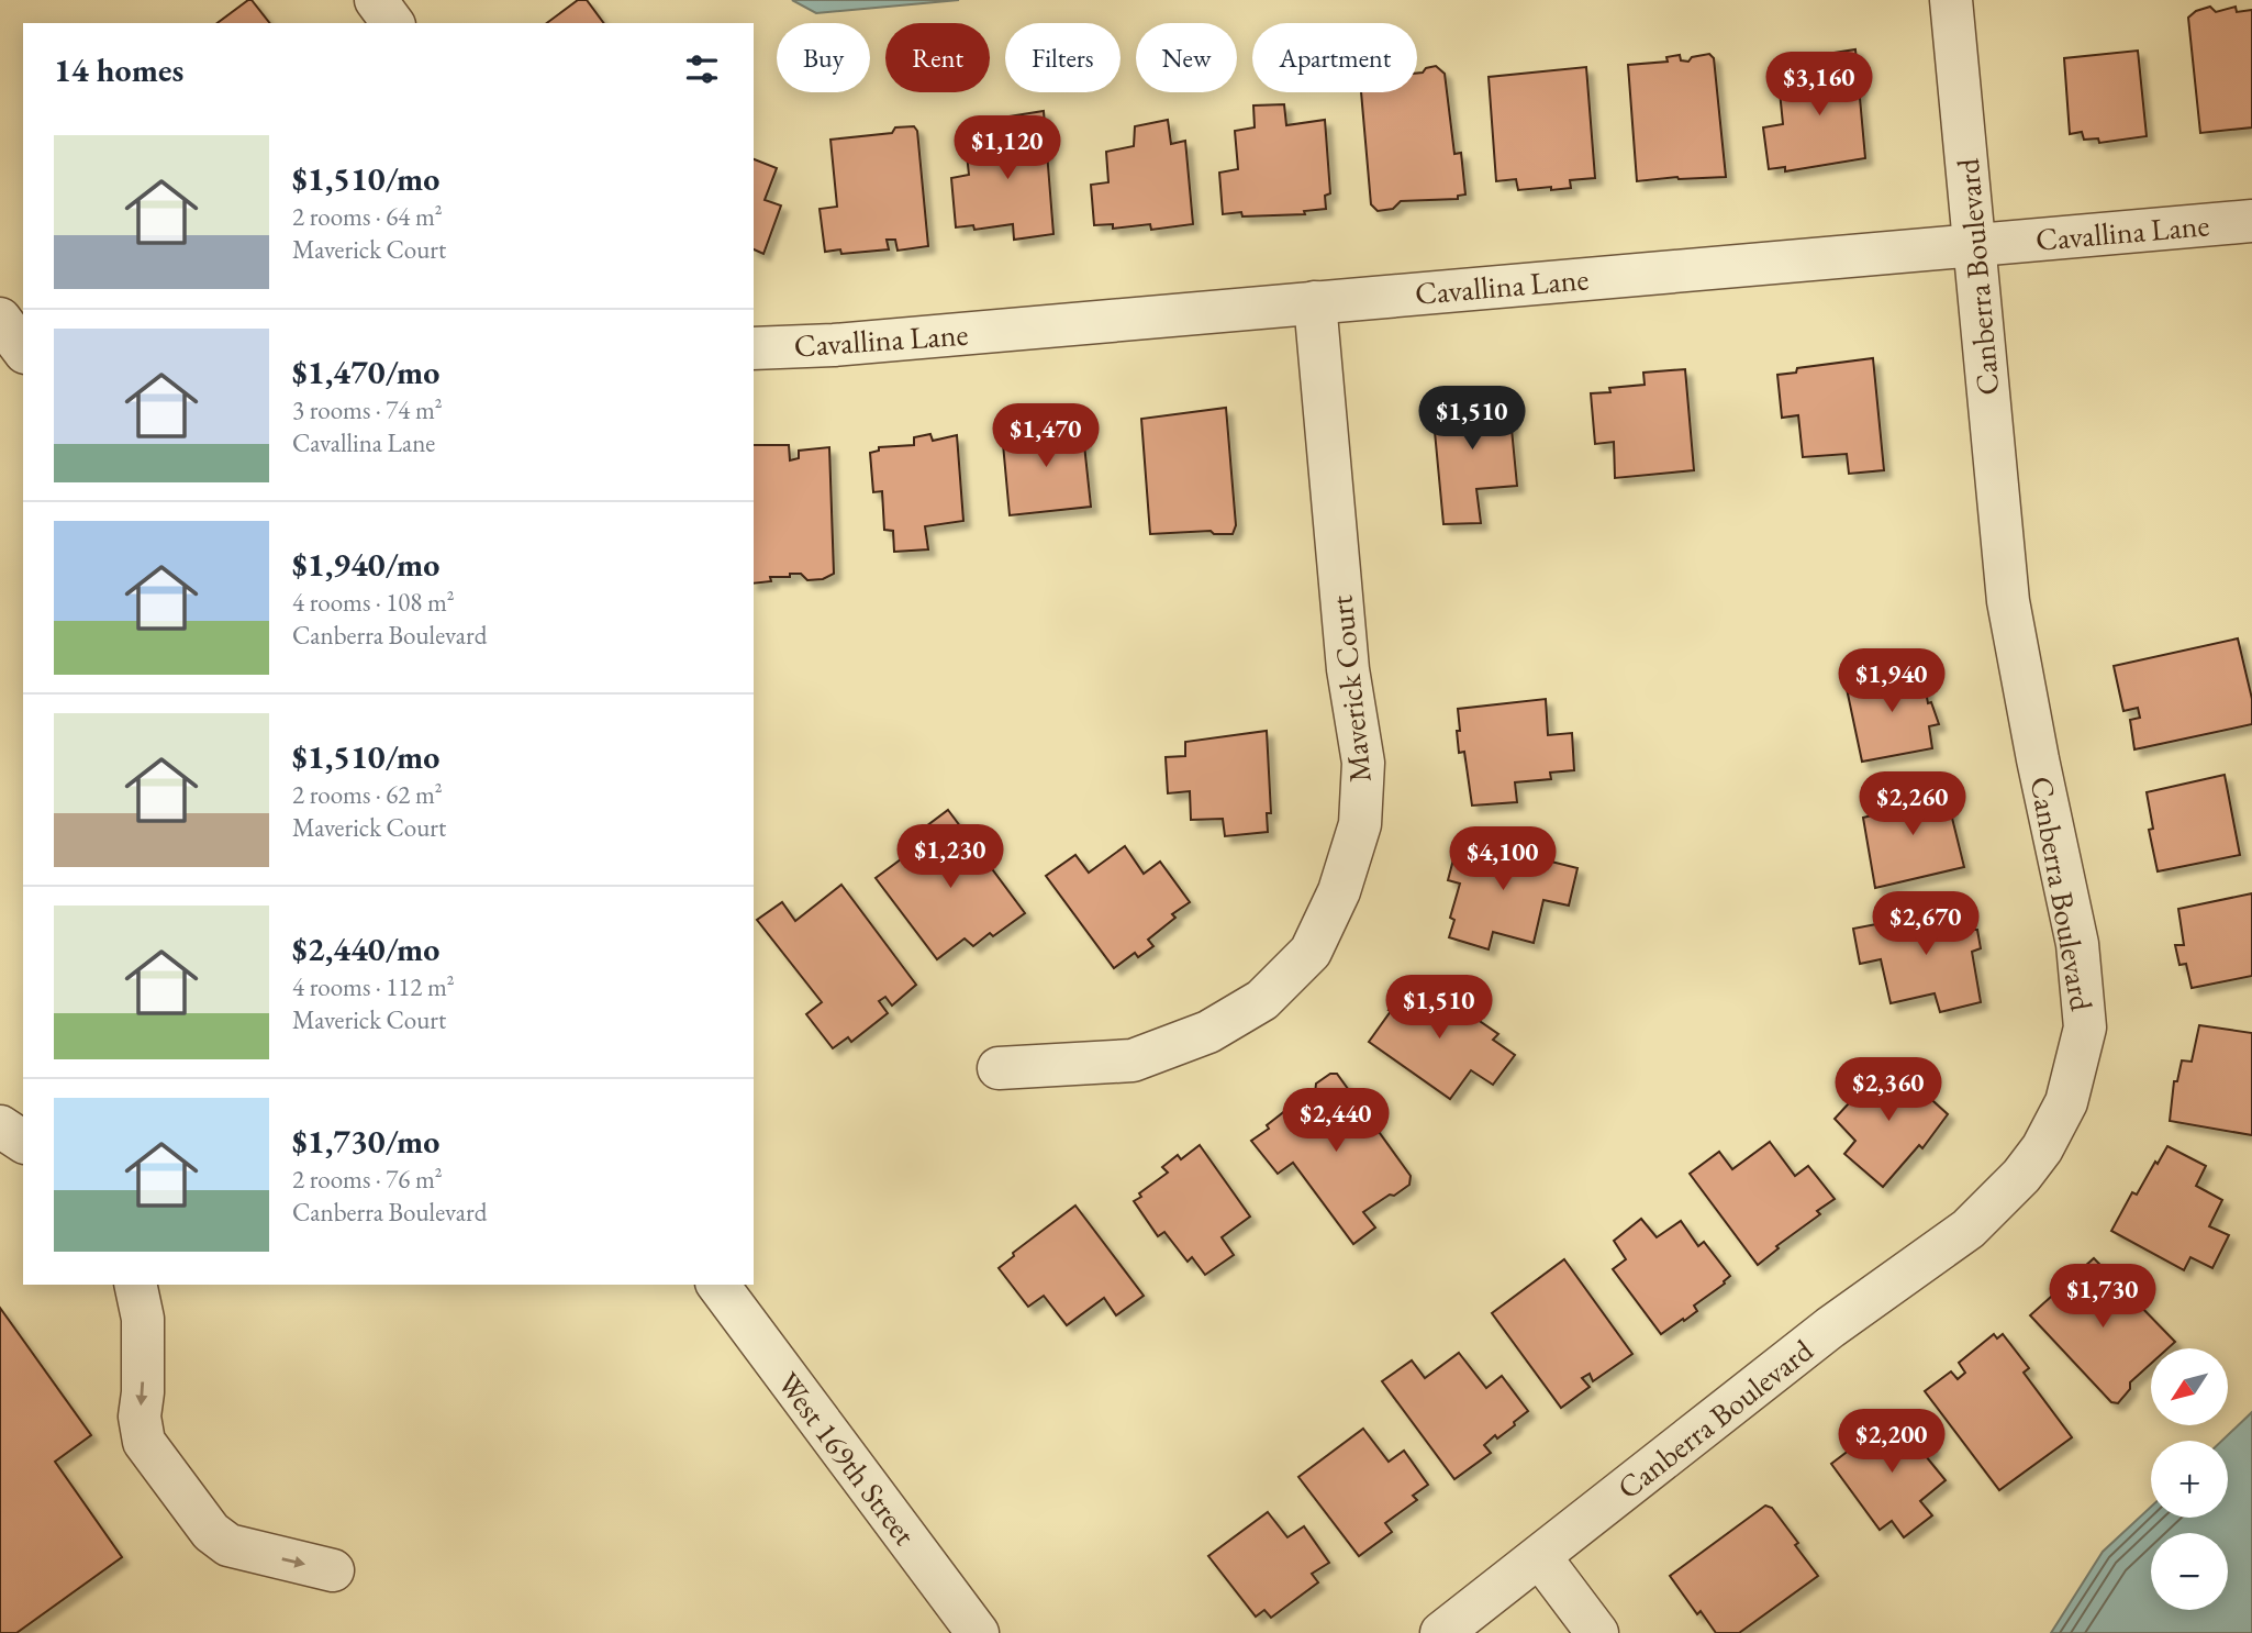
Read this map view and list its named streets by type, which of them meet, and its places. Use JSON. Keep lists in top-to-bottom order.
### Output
{
  "streets": {
    "street": [
      "Cavallina Lane",
      "Canberra Boulevard",
      "Maverick Court",
      "West 169th Street"
    ]
  },
  "crossings": [
    ["Cavallina Lane", "Canberra Boulevard"],
    ["Cavallina Lane", "Maverick Court"]
  ],
  "north": "bottom left",
  "page": {
    "chip": [
      "Buy",
      "Rent",
      "Filters",
      "New",
      "Apartment"
    ],
    "heading": "14 homes",
    "price": [
      "$3,160",
      "$1,120",
      "$1,510",
      "$1,470",
      "$1,940",
      "$2,260",
      "$1,230",
      "$4,100",
      "$2,670",
      "$1,510",
      "$2,360",
      "$2,440",
      "$1,730",
      "$2,200"
    ],
    "list": [
      {
        "name": "$1,510/mo",
        "note": "2 rooms · 64 m² · Maverick Court"
      },
      {
        "name": "$1,470/mo",
        "note": "3 rooms · 74 m² · Cavallina Lane"
      },
      {
        "name": "$1,940/mo",
        "note": "4 rooms · 108 m² · Canberra Boulevard"
      },
      {
        "name": "$1,510/mo",
        "note": "2 rooms · 62 m² · Maverick Court"
      },
      {
        "name": "$2,440/mo",
        "note": "4 rooms · 112 m² · Maverick Court"
      },
      {
        "name": "$1,730/mo",
        "note": "2 rooms · 76 m² · Canberra Boulevard"
      }
    ],
    "map_buttons": ["+", "−"]
  }
}
